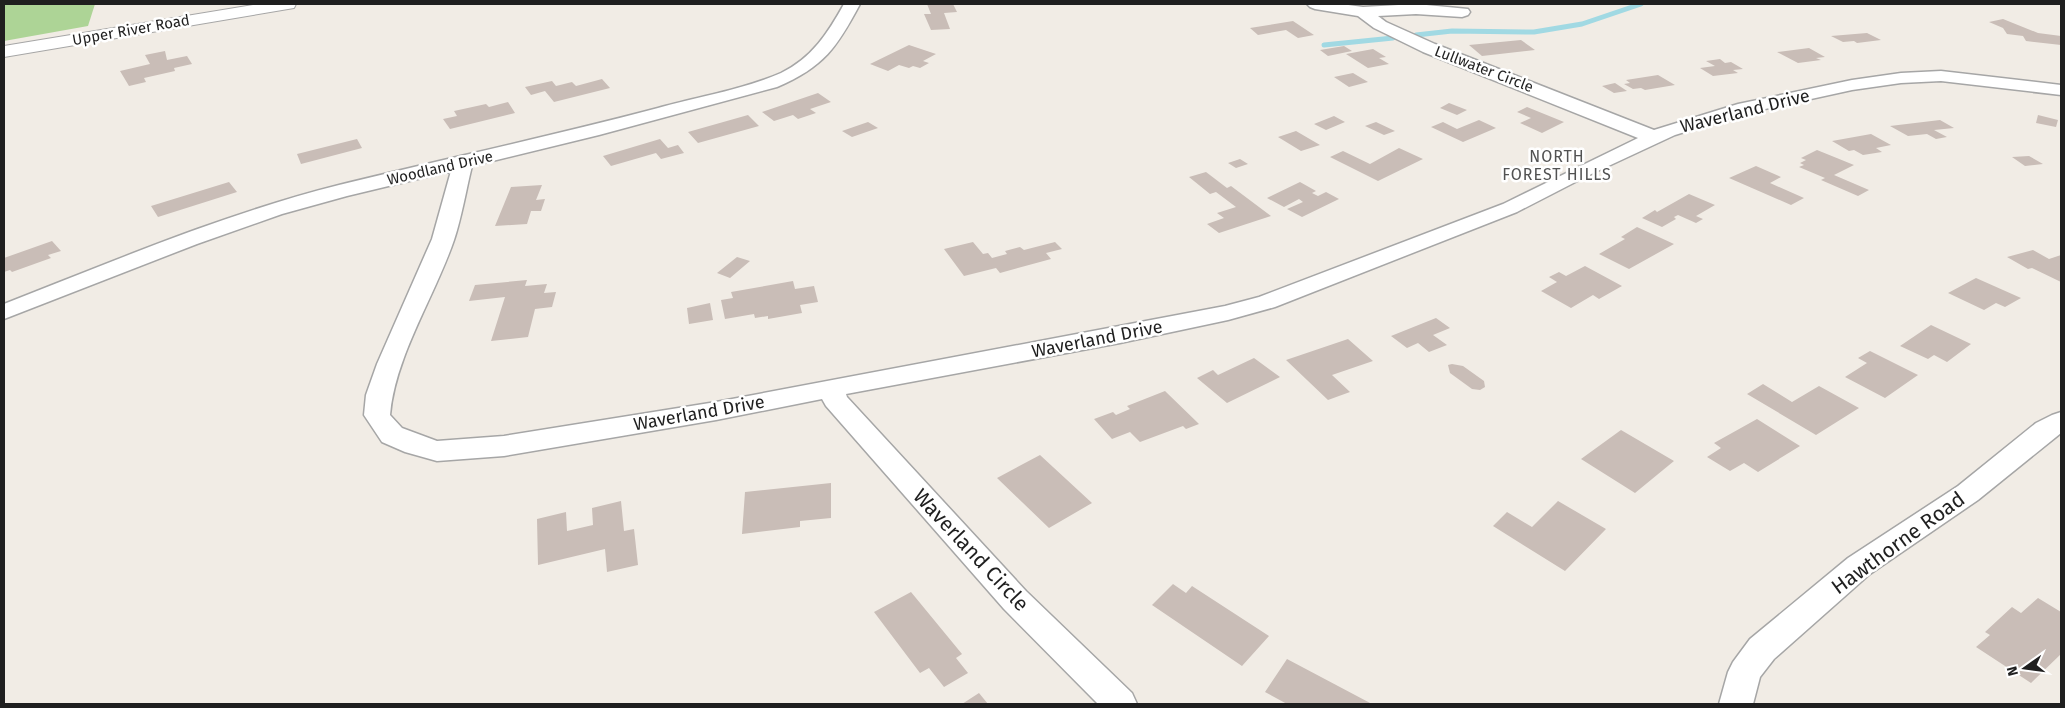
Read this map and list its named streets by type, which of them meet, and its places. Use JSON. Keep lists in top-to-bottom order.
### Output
{
  "streets": {
    "street": [
      "Upper River Road",
      "Lullwater Circle",
      "Waverland Drive",
      "Woodland Drive",
      "Hawthorne Road",
      "Waverland Circle"
    ]
  },
  "crossings": [
    ["Lullwater Circle", "Waverland Drive"],
    ["Waverland Drive", "Woodland Drive"],
    ["Waverland Drive", "Waverland Circle"]
  ],
  "districts": ["NORTH FOREST HILLS"],
  "north": "left"
}
